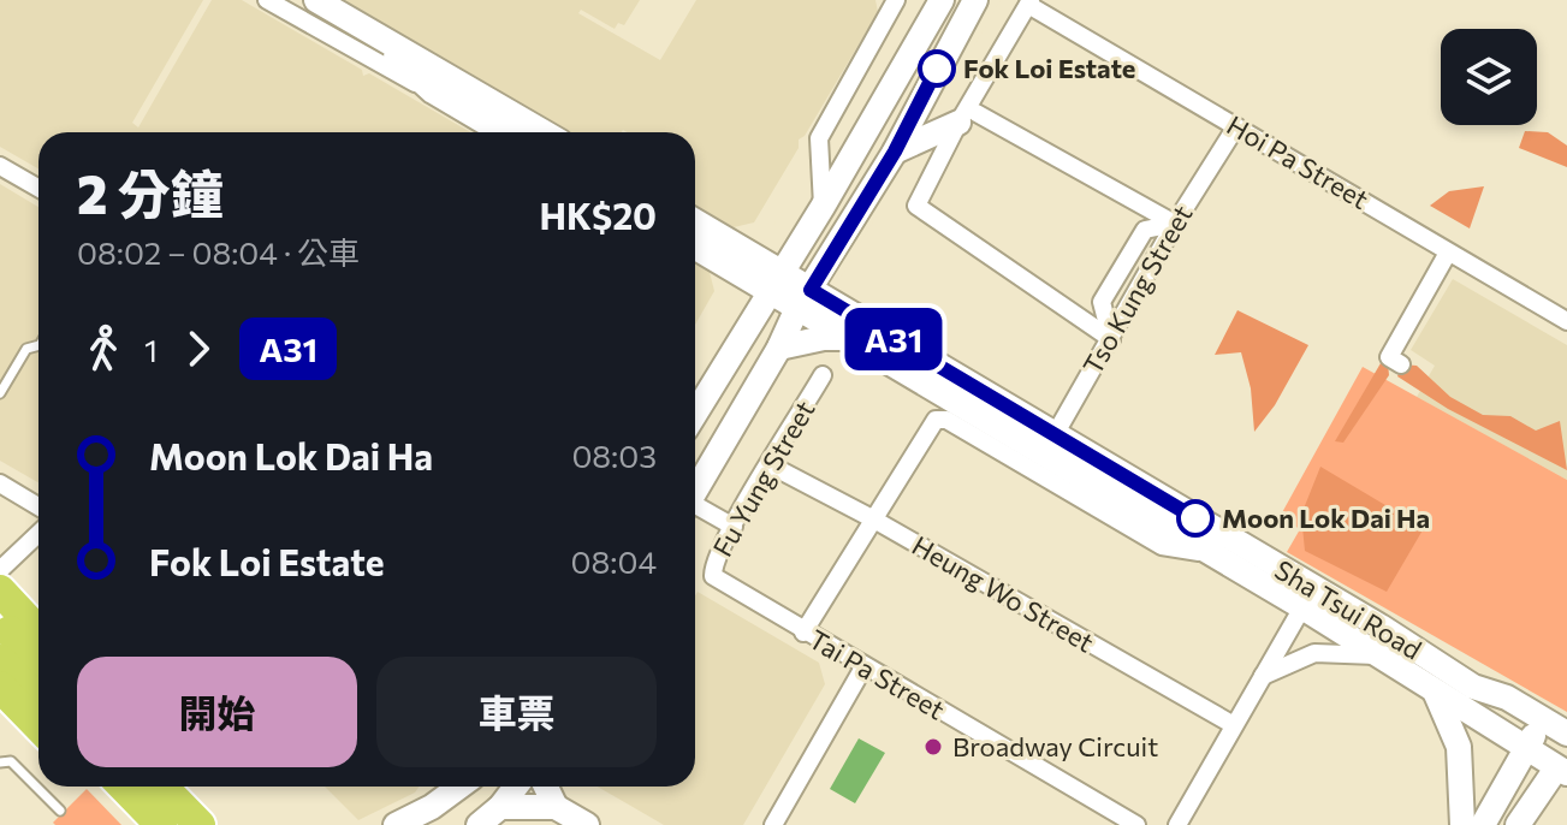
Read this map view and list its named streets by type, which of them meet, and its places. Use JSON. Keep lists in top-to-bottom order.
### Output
{
  "streets": {
    "main road": ["Sha Tsui Road"],
    "street": [
      "Hoi Pa Street",
      "Tso Kung Street",
      "Fu Yung Street",
      "Heung Wo Street",
      "Tai Pa Street"
    ]
  },
  "crossings": [
    ["Hoi Pa Street", "Tso Kung Street"],
    ["Tso Kung Street", "Sha Tsui Road"],
    ["Fu Yung Street", "Heung Wo Street"],
    ["Fu Yung Street", "Tai Pa Street"],
    ["Heung Wo Street", "Sha Tsui Road"]
  ],
  "places": ["Fok Loi Estate", "Moon Lok Dai Ha", "Broadway Circuit"],
  "lines": ["bus line A31"],
  "page": {
    "on_map": "A31",
    "heading": ["2 分鐘", "08:02 – 08:04 · 公車", "HK$20"],
    "legs": ["1", "A31"],
    "list": [
      {
        "name": "Moon Lok Dai Ha",
        "value": "08:03"
      },
      {
        "name": "Fok Loi Estate",
        "value": "08:04"
      }
    ],
    "buttons": ["開始", "車票"]
  }
}
